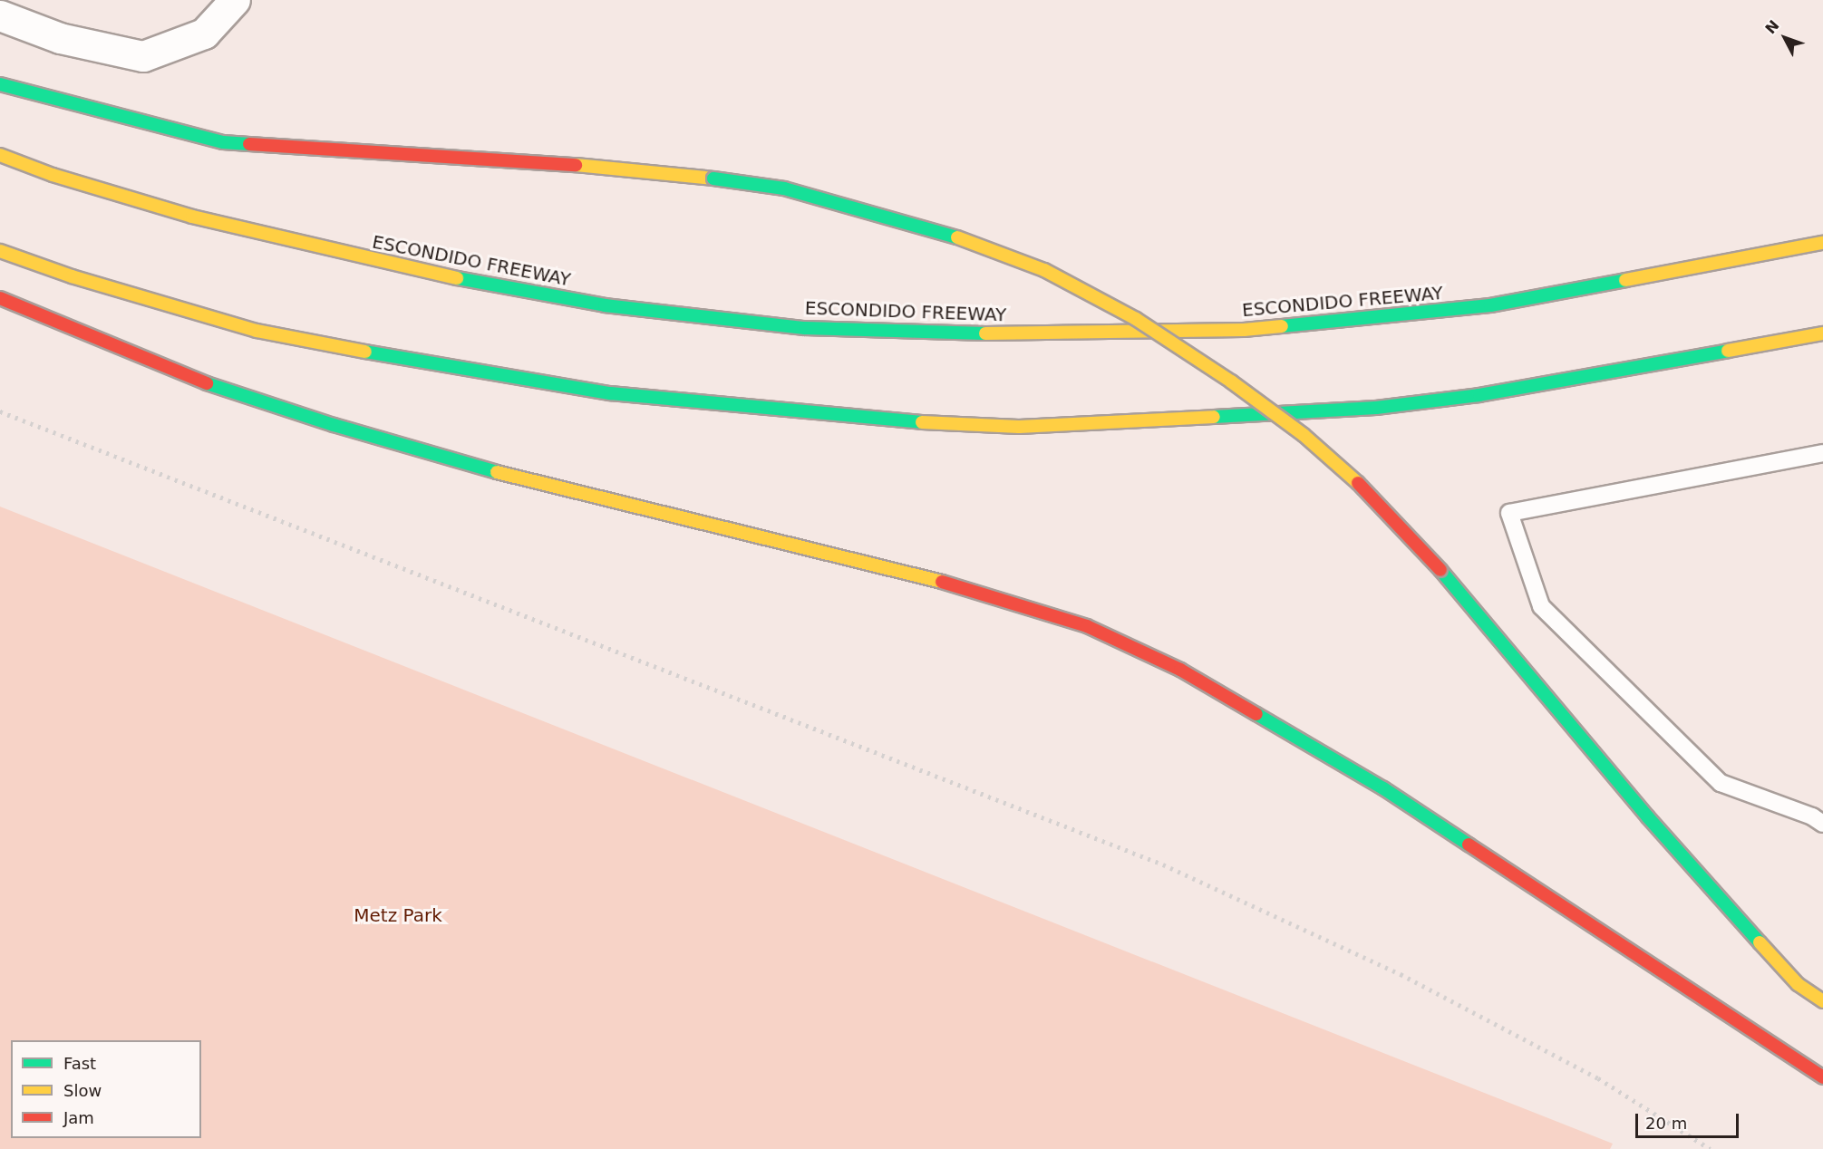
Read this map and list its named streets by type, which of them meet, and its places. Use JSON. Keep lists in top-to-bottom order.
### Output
{
  "streets": {
    "highway": ["ESCONDIDO FREEWAY"]
  },
  "parks": ["Metz Park"],
  "legend": ["Fast", "Slow", "Jam"],
  "scale_bar": "20 m",
  "north": "top left"
}
